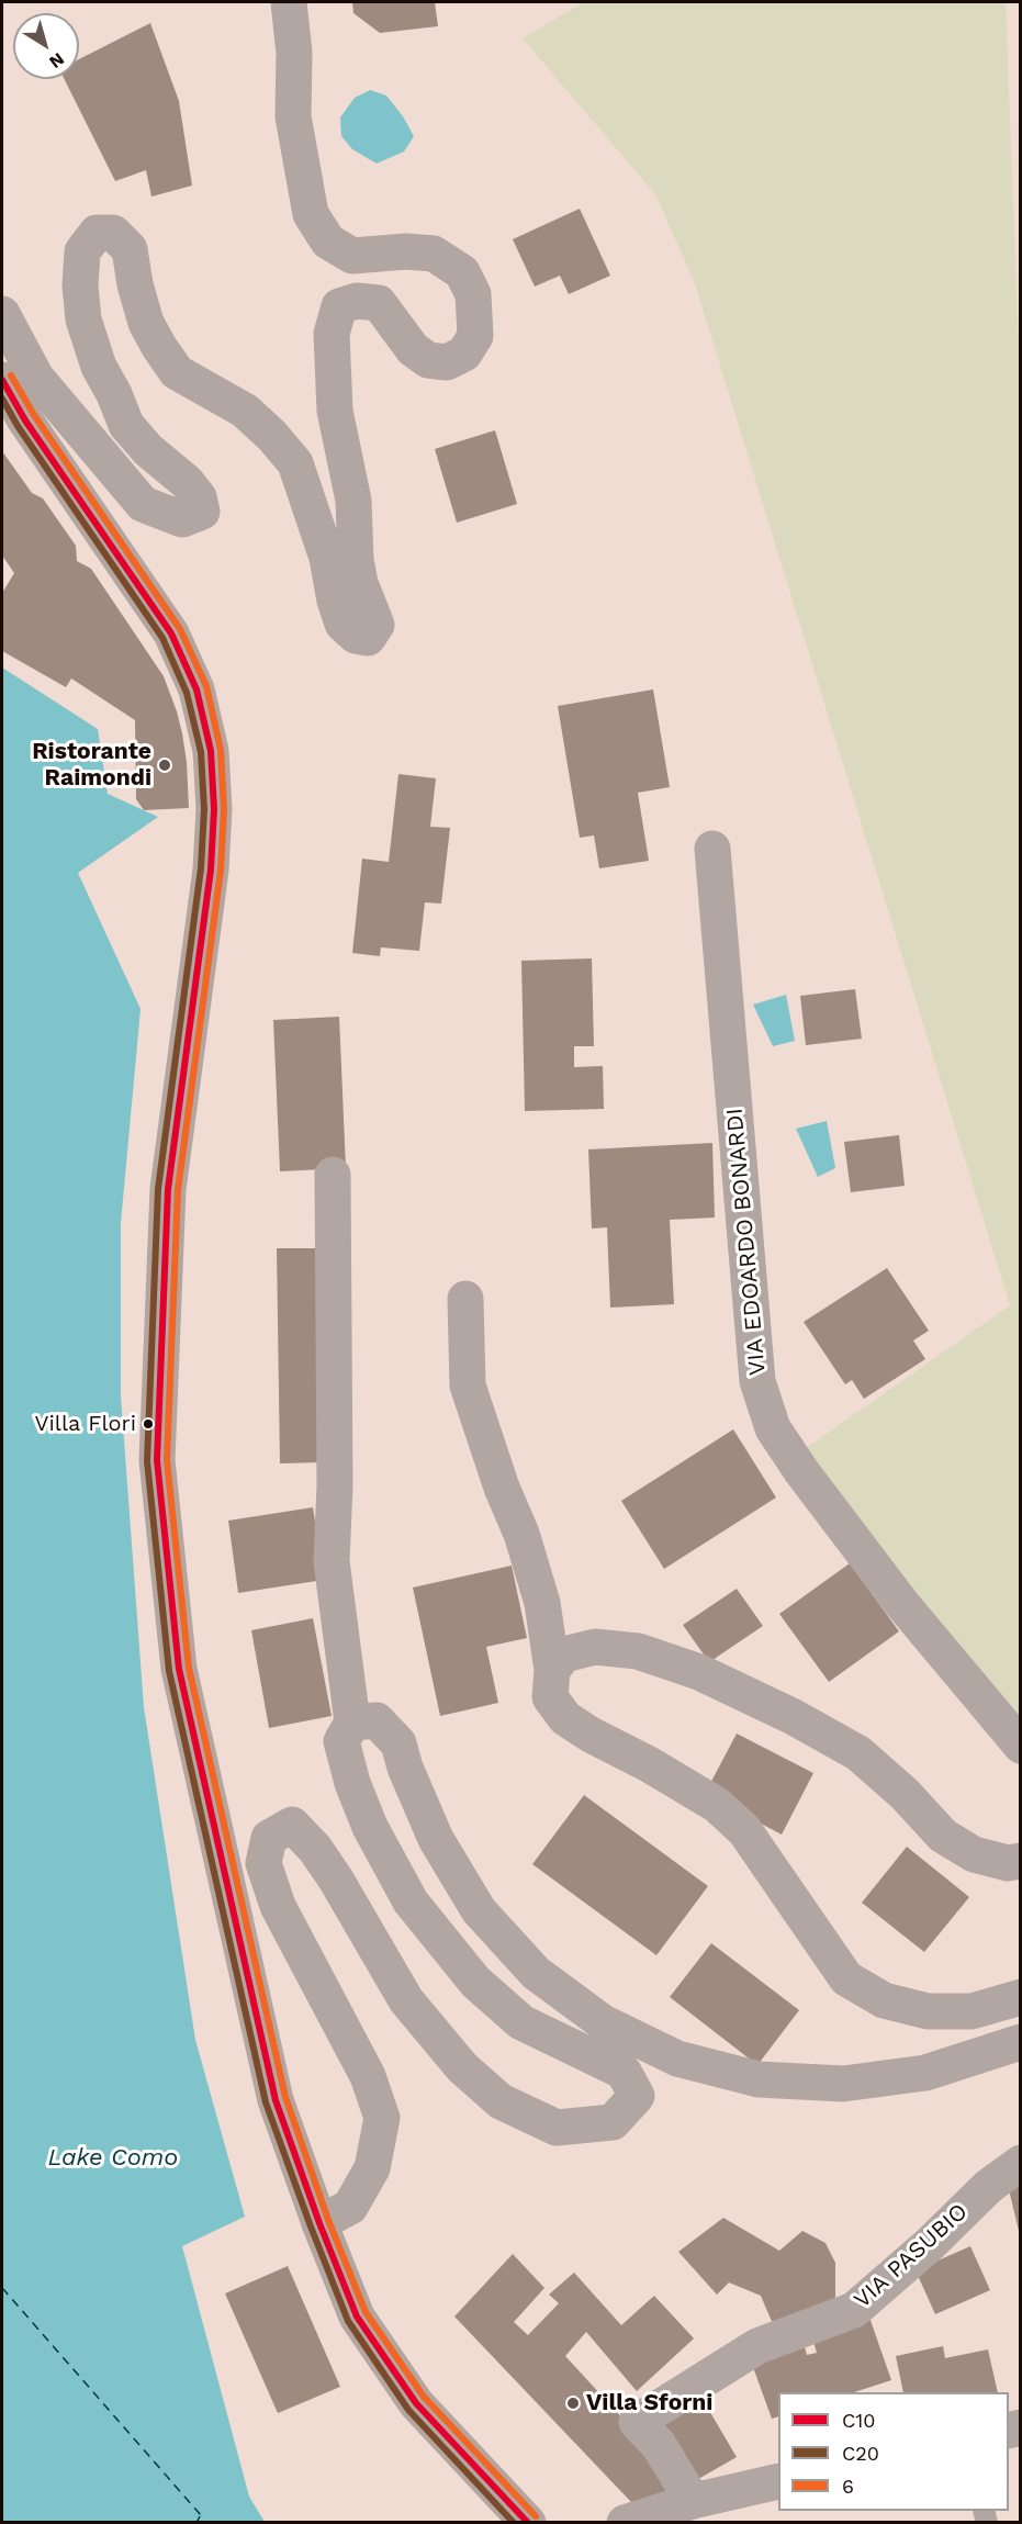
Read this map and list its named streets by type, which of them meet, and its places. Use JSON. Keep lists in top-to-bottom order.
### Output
{
  "streets": {
    "street": ["VIA EDOARDO BONARDI", "VIA PASUBIO"]
  },
  "water": ["Lake Como"],
  "places": ["Ristorante Raimondi", "Villa Flori", "Villa Sforni"],
  "lines": ["transit line 6", "transit line C10", "transit line C20"],
  "legend": ["C10", "C20", "6"],
  "north": "bottom right"
}
